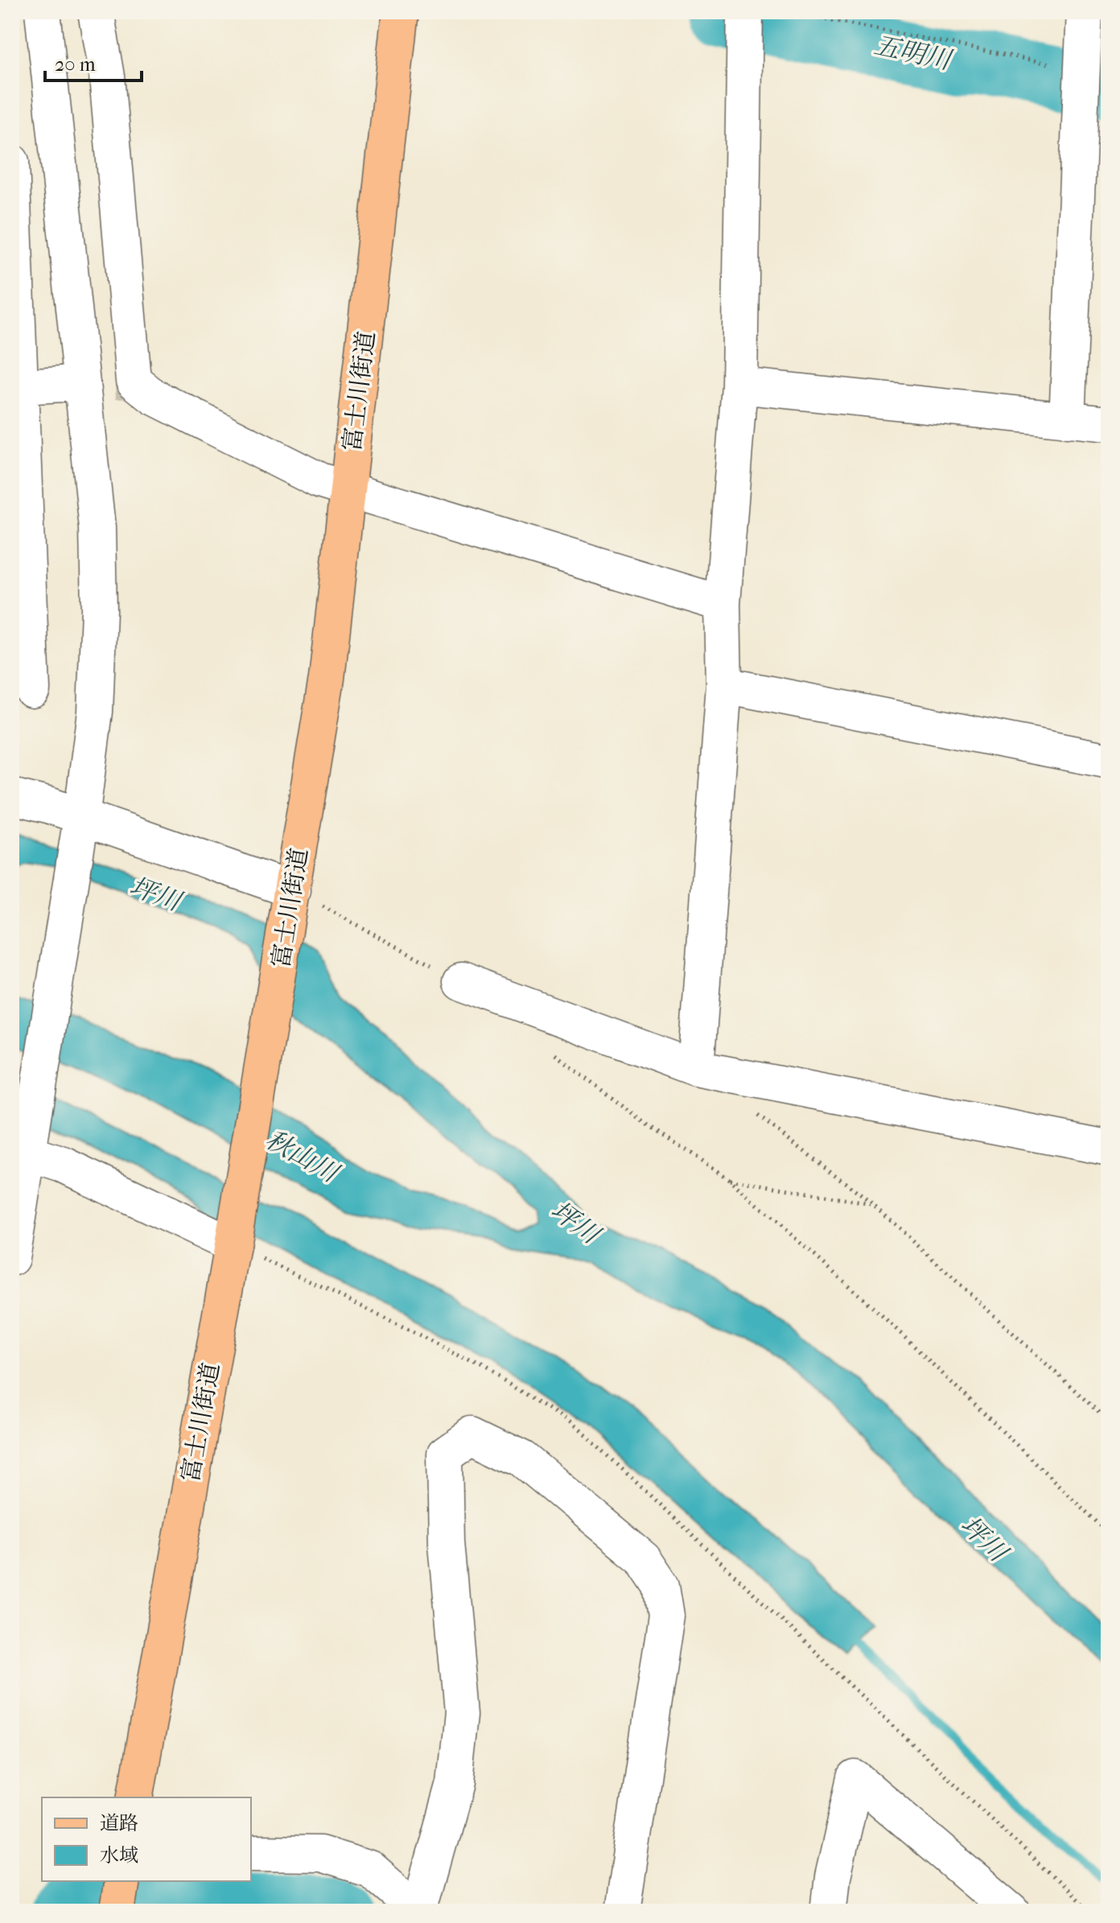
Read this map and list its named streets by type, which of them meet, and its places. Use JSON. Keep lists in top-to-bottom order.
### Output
{
  "streets": {
    "main road": ["富士川街道"]
  },
  "water": ["五明川", "坪川", "秋山川"],
  "legend": ["道路", "水域"],
  "scale_bar": "20 m"
}
